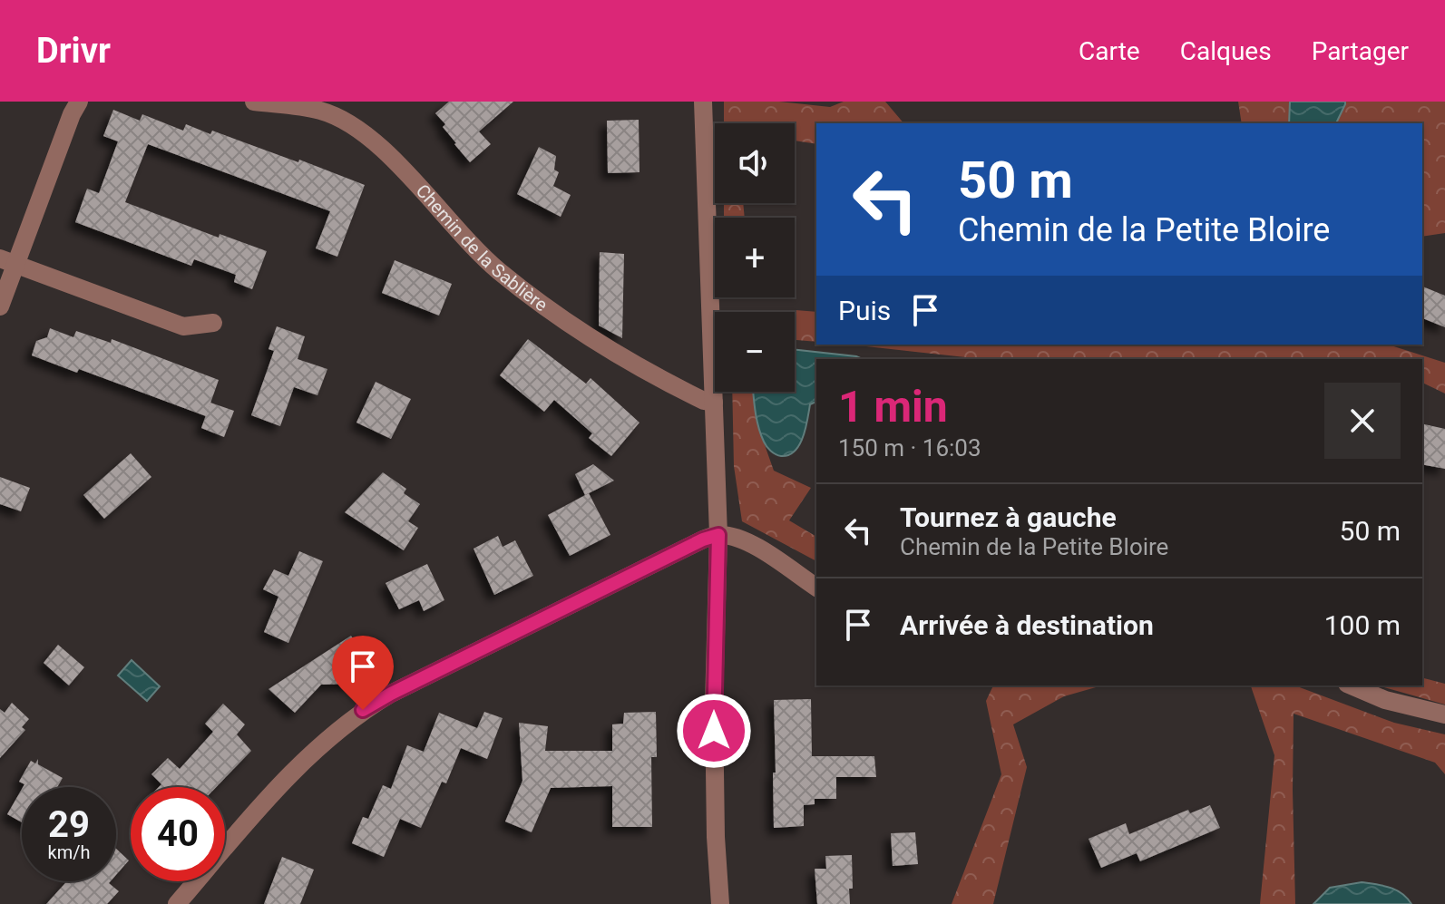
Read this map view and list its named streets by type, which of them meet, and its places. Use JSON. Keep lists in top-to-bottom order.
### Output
{
  "streets": {
    "street": ["Chemin de la Sablière"]
  },
  "page": {
    "header": "Drivr",
    "nav": ["Carte", "Calques", "Partager"],
    "map_buttons": ["+", "−"],
    "turn": ["50 m", "Chemin de la Petite Bloire"],
    "then": "Puis",
    "heading": ["1 min", "150 m · 16:03"],
    "list": [
      {
        "name": "Tournez à gauche",
        "note": "Chemin de la Petite Bloire",
        "value": "50 m"
      },
      {
        "name": "Arrivée à destination",
        "value": "100 m"
      }
    ],
    "speed": "29 km/h",
    "limit": "40"
  }
}
